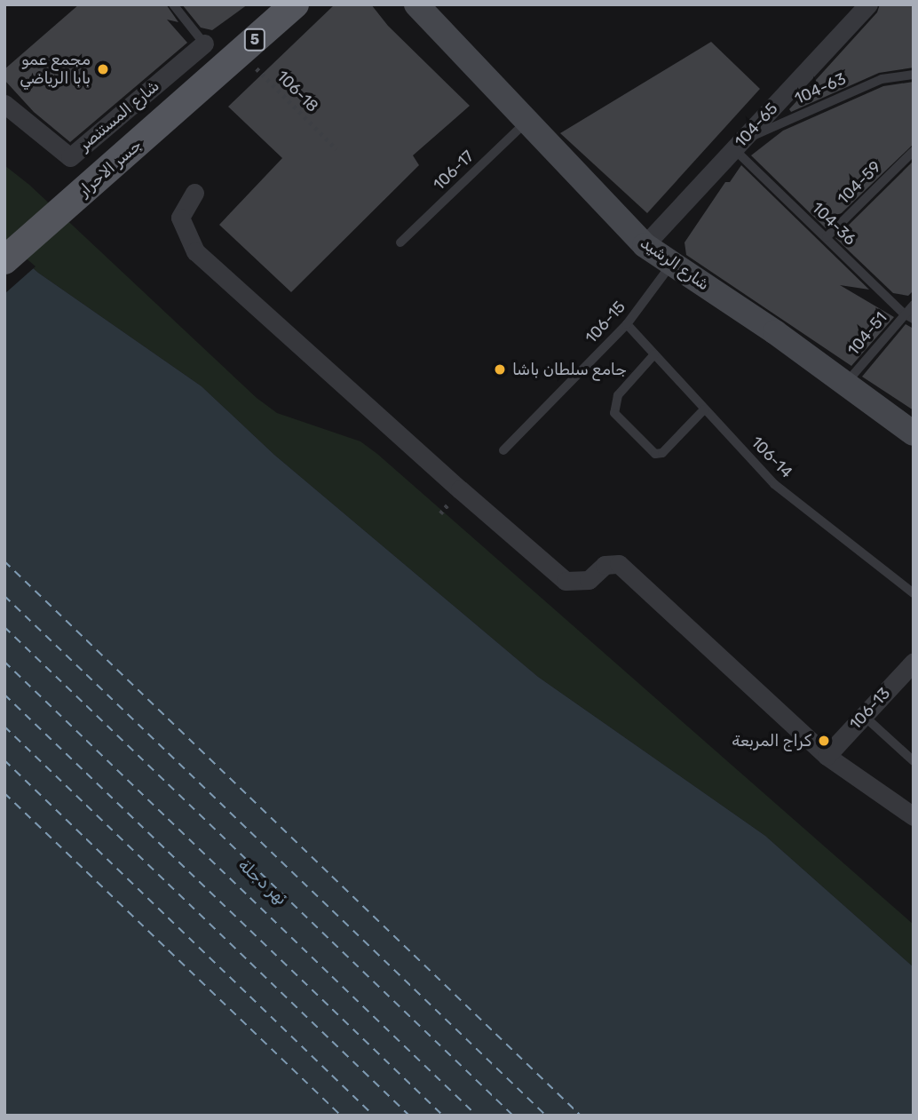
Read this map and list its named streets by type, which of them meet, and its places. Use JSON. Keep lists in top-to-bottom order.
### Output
{
  "streets": {
    "main road": ["5", "جسر الاحرار", "شارع الرشيد"],
    "street": ["شارع المستنصر", "104-65", "106-13"],
    "lane": [
      "104-63",
      "106-17",
      "104-59",
      "104-36",
      "106-15",
      "104-51",
      "106-14"
    ],
    "path": ["106-18"]
  },
  "crossings": [
    ["5", "106-18"],
    ["5", "جسر الاحرار"],
    ["104-63", "104-65"],
    ["104-63", "104-36"],
    ["106-18", "جسر الاحرار"],
    ["104-65", "104-36"],
    ["104-65", "شارع الرشيد"],
    ["106-17", "شارع الرشيد"],
    ["104-59", "104-36"],
    ["104-36", "104-51"],
    ["شارع الرشيد", "106-15"],
    ["شارع الرشيد", "104-51"],
    ["106-15", "106-14"]
  ],
  "water": ["نهر دجلة"],
  "places": ["مجمع عمو بابا الرياضي", "جامع سلطان باشا", "كراج المربعة"]
}
